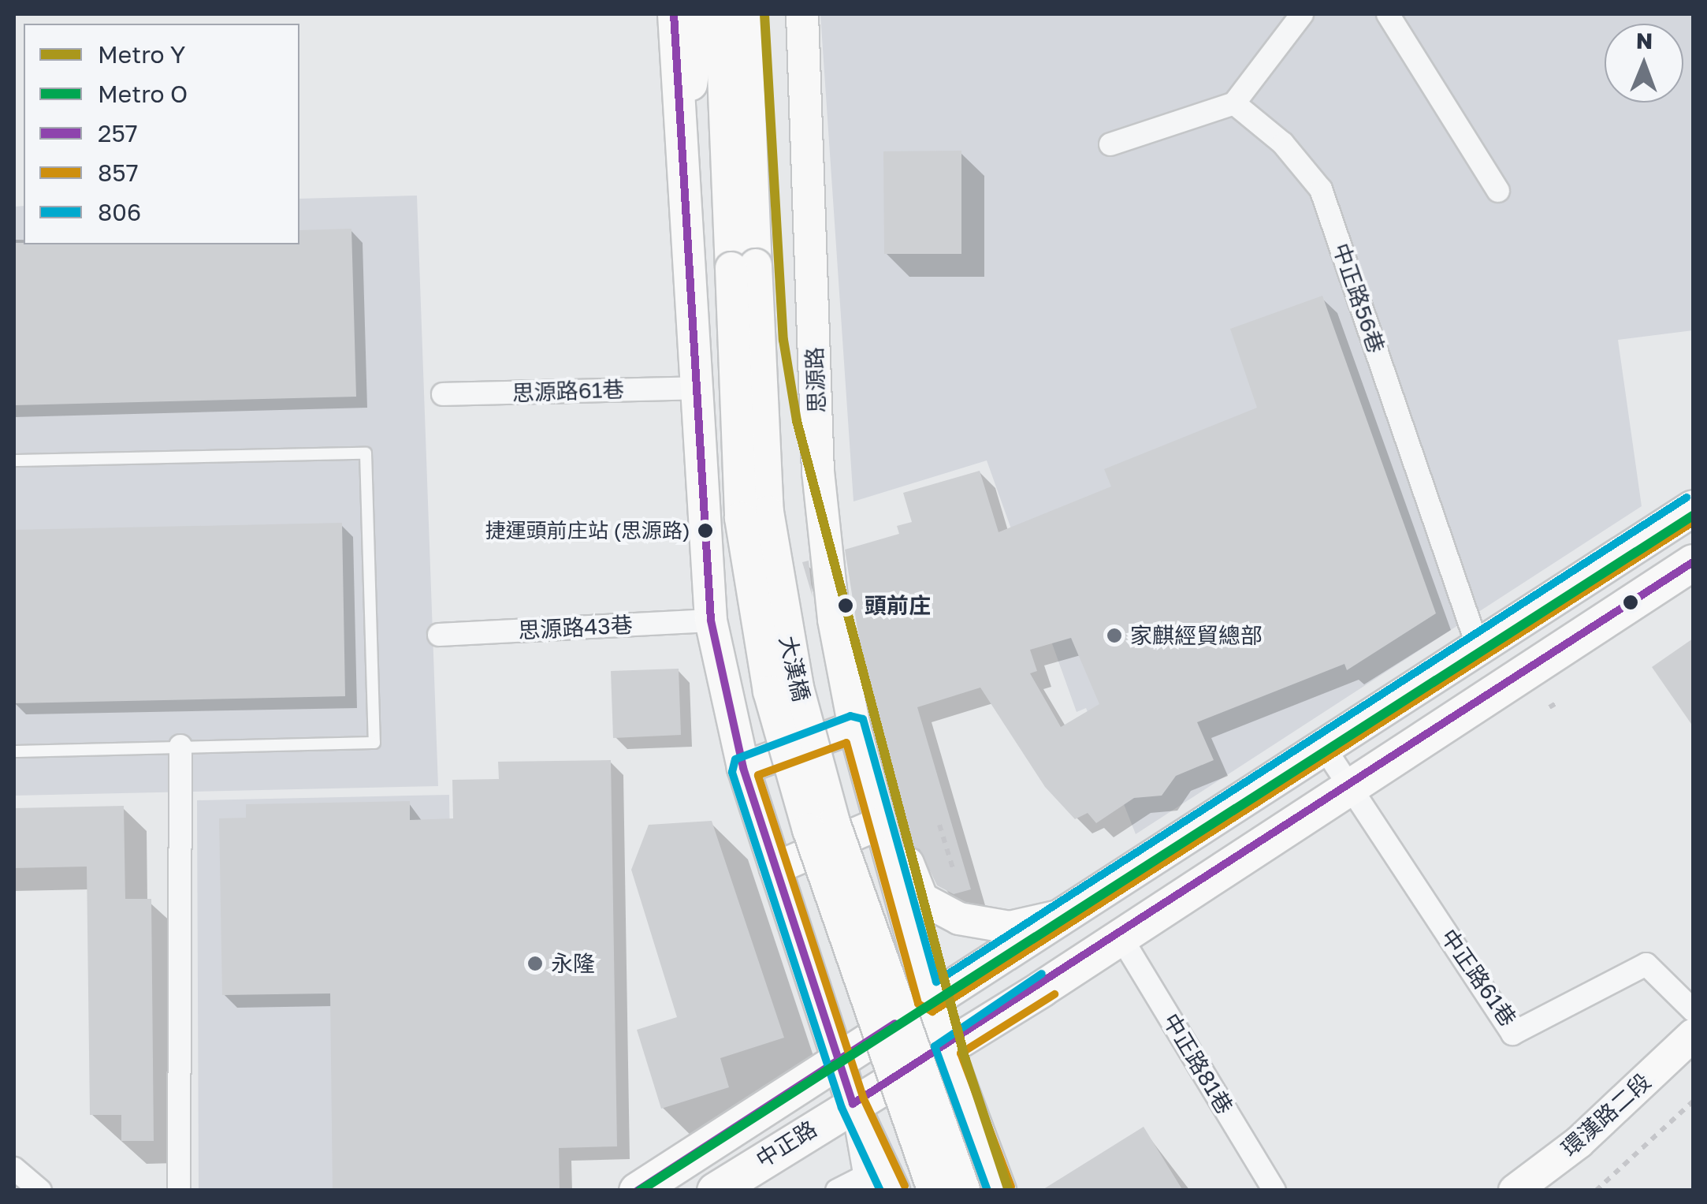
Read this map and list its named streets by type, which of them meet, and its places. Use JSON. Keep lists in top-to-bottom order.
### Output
{
  "streets": {
    "main road": [
      "思源路",
      "大漢橋",
      "環漢路二段",
      "中正路"
    ],
    "street": [
      "中正路56巷",
      "思源路61巷",
      "思源路43巷",
      "中正路61巷",
      "中正路81巷"
    ]
  },
  "crossings": [
    ["中正路56巷", "中正路"],
    ["思源路", "中正路"],
    ["中正路61巷", "中正路"],
    ["中正路81巷", "中正路"]
  ],
  "places": [
    "捷運頭前庄站 (思源路)",
    "頭前庄",
    "家麒經貿總部",
    "永隆"
  ],
  "lines": [
    "metro line Y",
    "transit line 257",
    "transit line 806",
    "metro line O",
    "transit line 857"
  ],
  "legend": [
    "Metro Y",
    "Metro O",
    "257",
    "857",
    "806"
  ],
  "north": "top"
}
